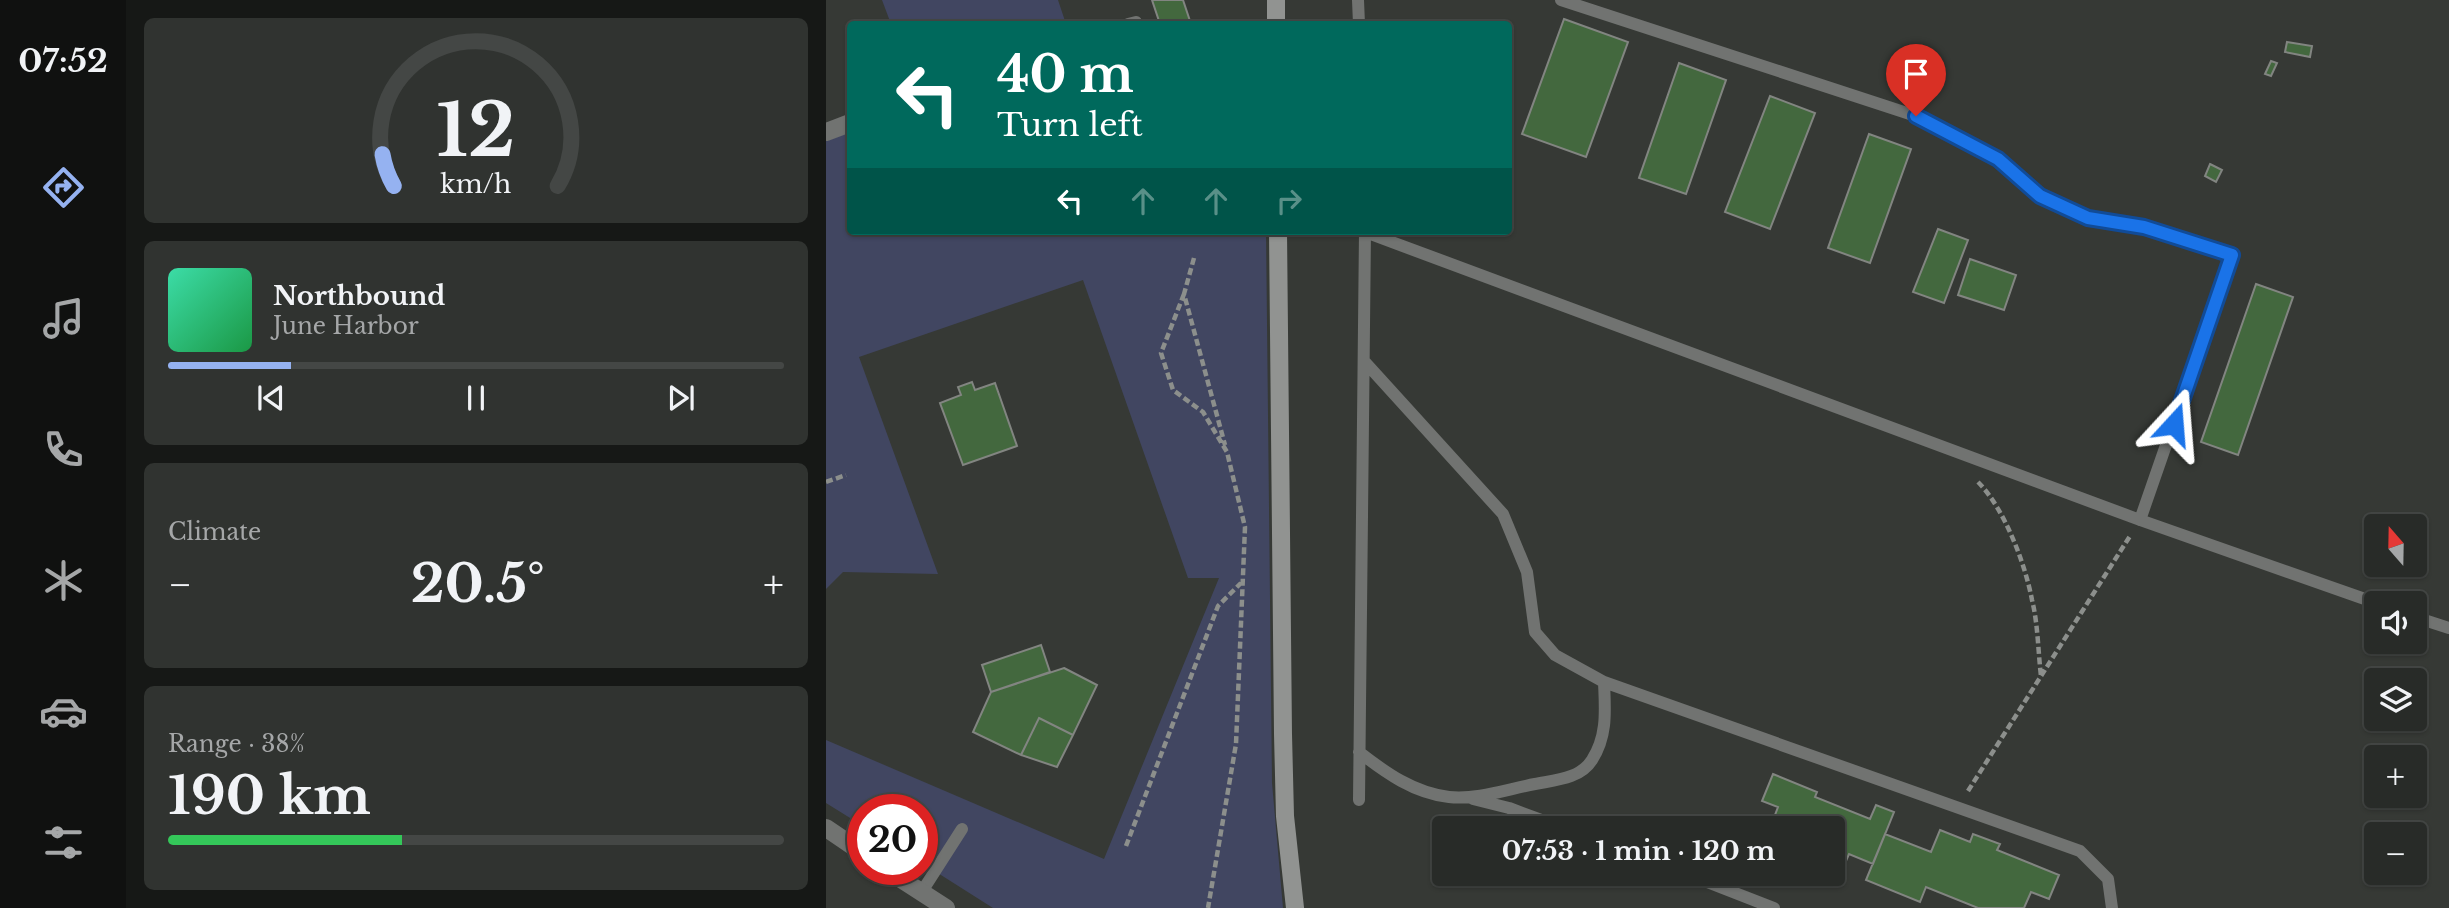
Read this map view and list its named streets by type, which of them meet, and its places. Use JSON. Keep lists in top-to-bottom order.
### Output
{
  "north": "top",
  "page": {
    "tabs": "07:52",
    "turn": ["40 m", "Turn left"],
    "song": ["Northbound", "June Harbor"],
    "tile": [
      "Climate",
      ["Range · 38%", "190 km"]
    ],
    "map_buttons": ["+", "−"],
    "heat": ["−", "20.5°", "+"],
    "limit": "20",
    "trip": "07:53 · 1 min · 120 m",
    "gauge": ["12", "km/h"]
  }
}
